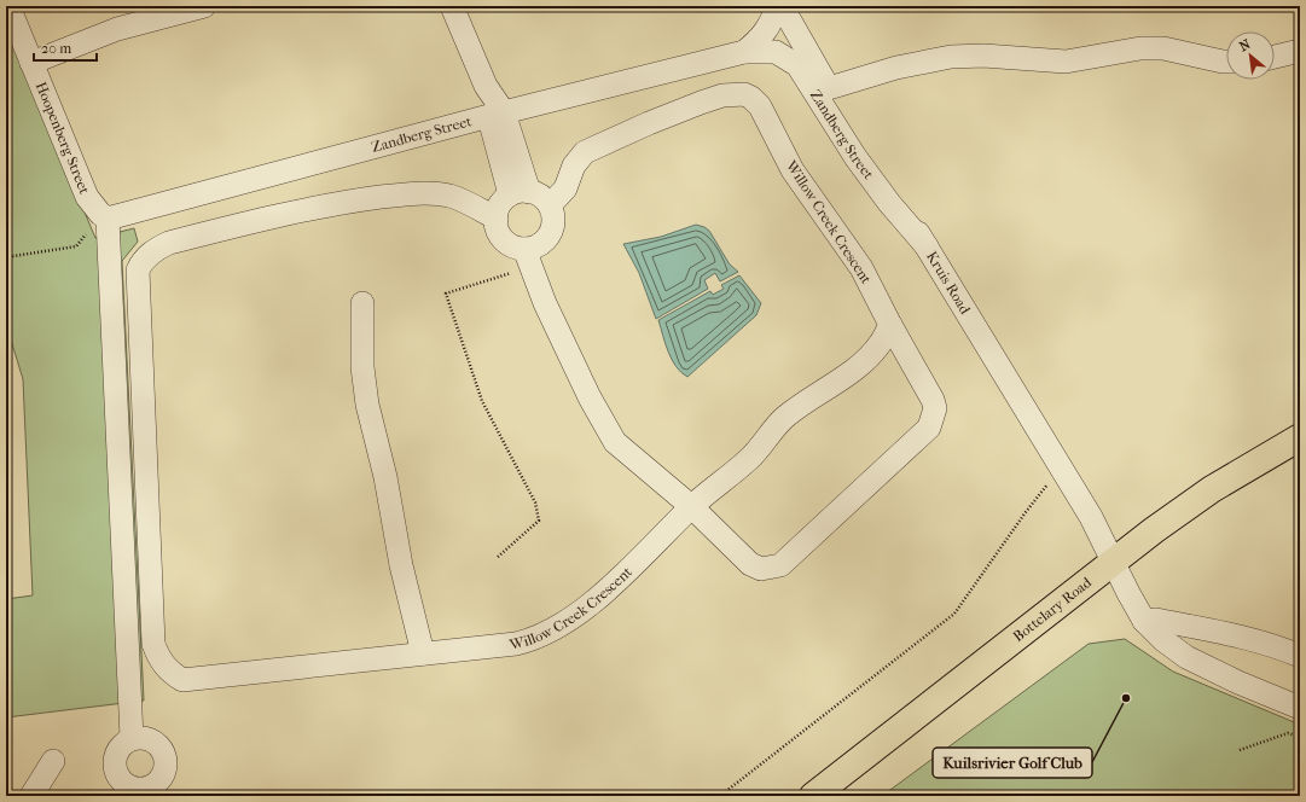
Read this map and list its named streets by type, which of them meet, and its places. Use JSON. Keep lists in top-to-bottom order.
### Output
{
  "streets": {
    "main road": ["Bottelary Road"],
    "street": [
      "Zandberg Street",
      "Hoopenberg Street",
      "Willow Creek Crescent",
      "Kruis Road"
    ]
  },
  "crossings": [
    ["Zandberg Street", "Hoopenberg Street"],
    ["Zandberg Street", "Kruis Road"],
    ["Kruis Road", "Bottelary Road"]
  ],
  "places": ["Kuilsrivier Golf Club"],
  "scale_bar": "20 m",
  "north": "top left"
}
